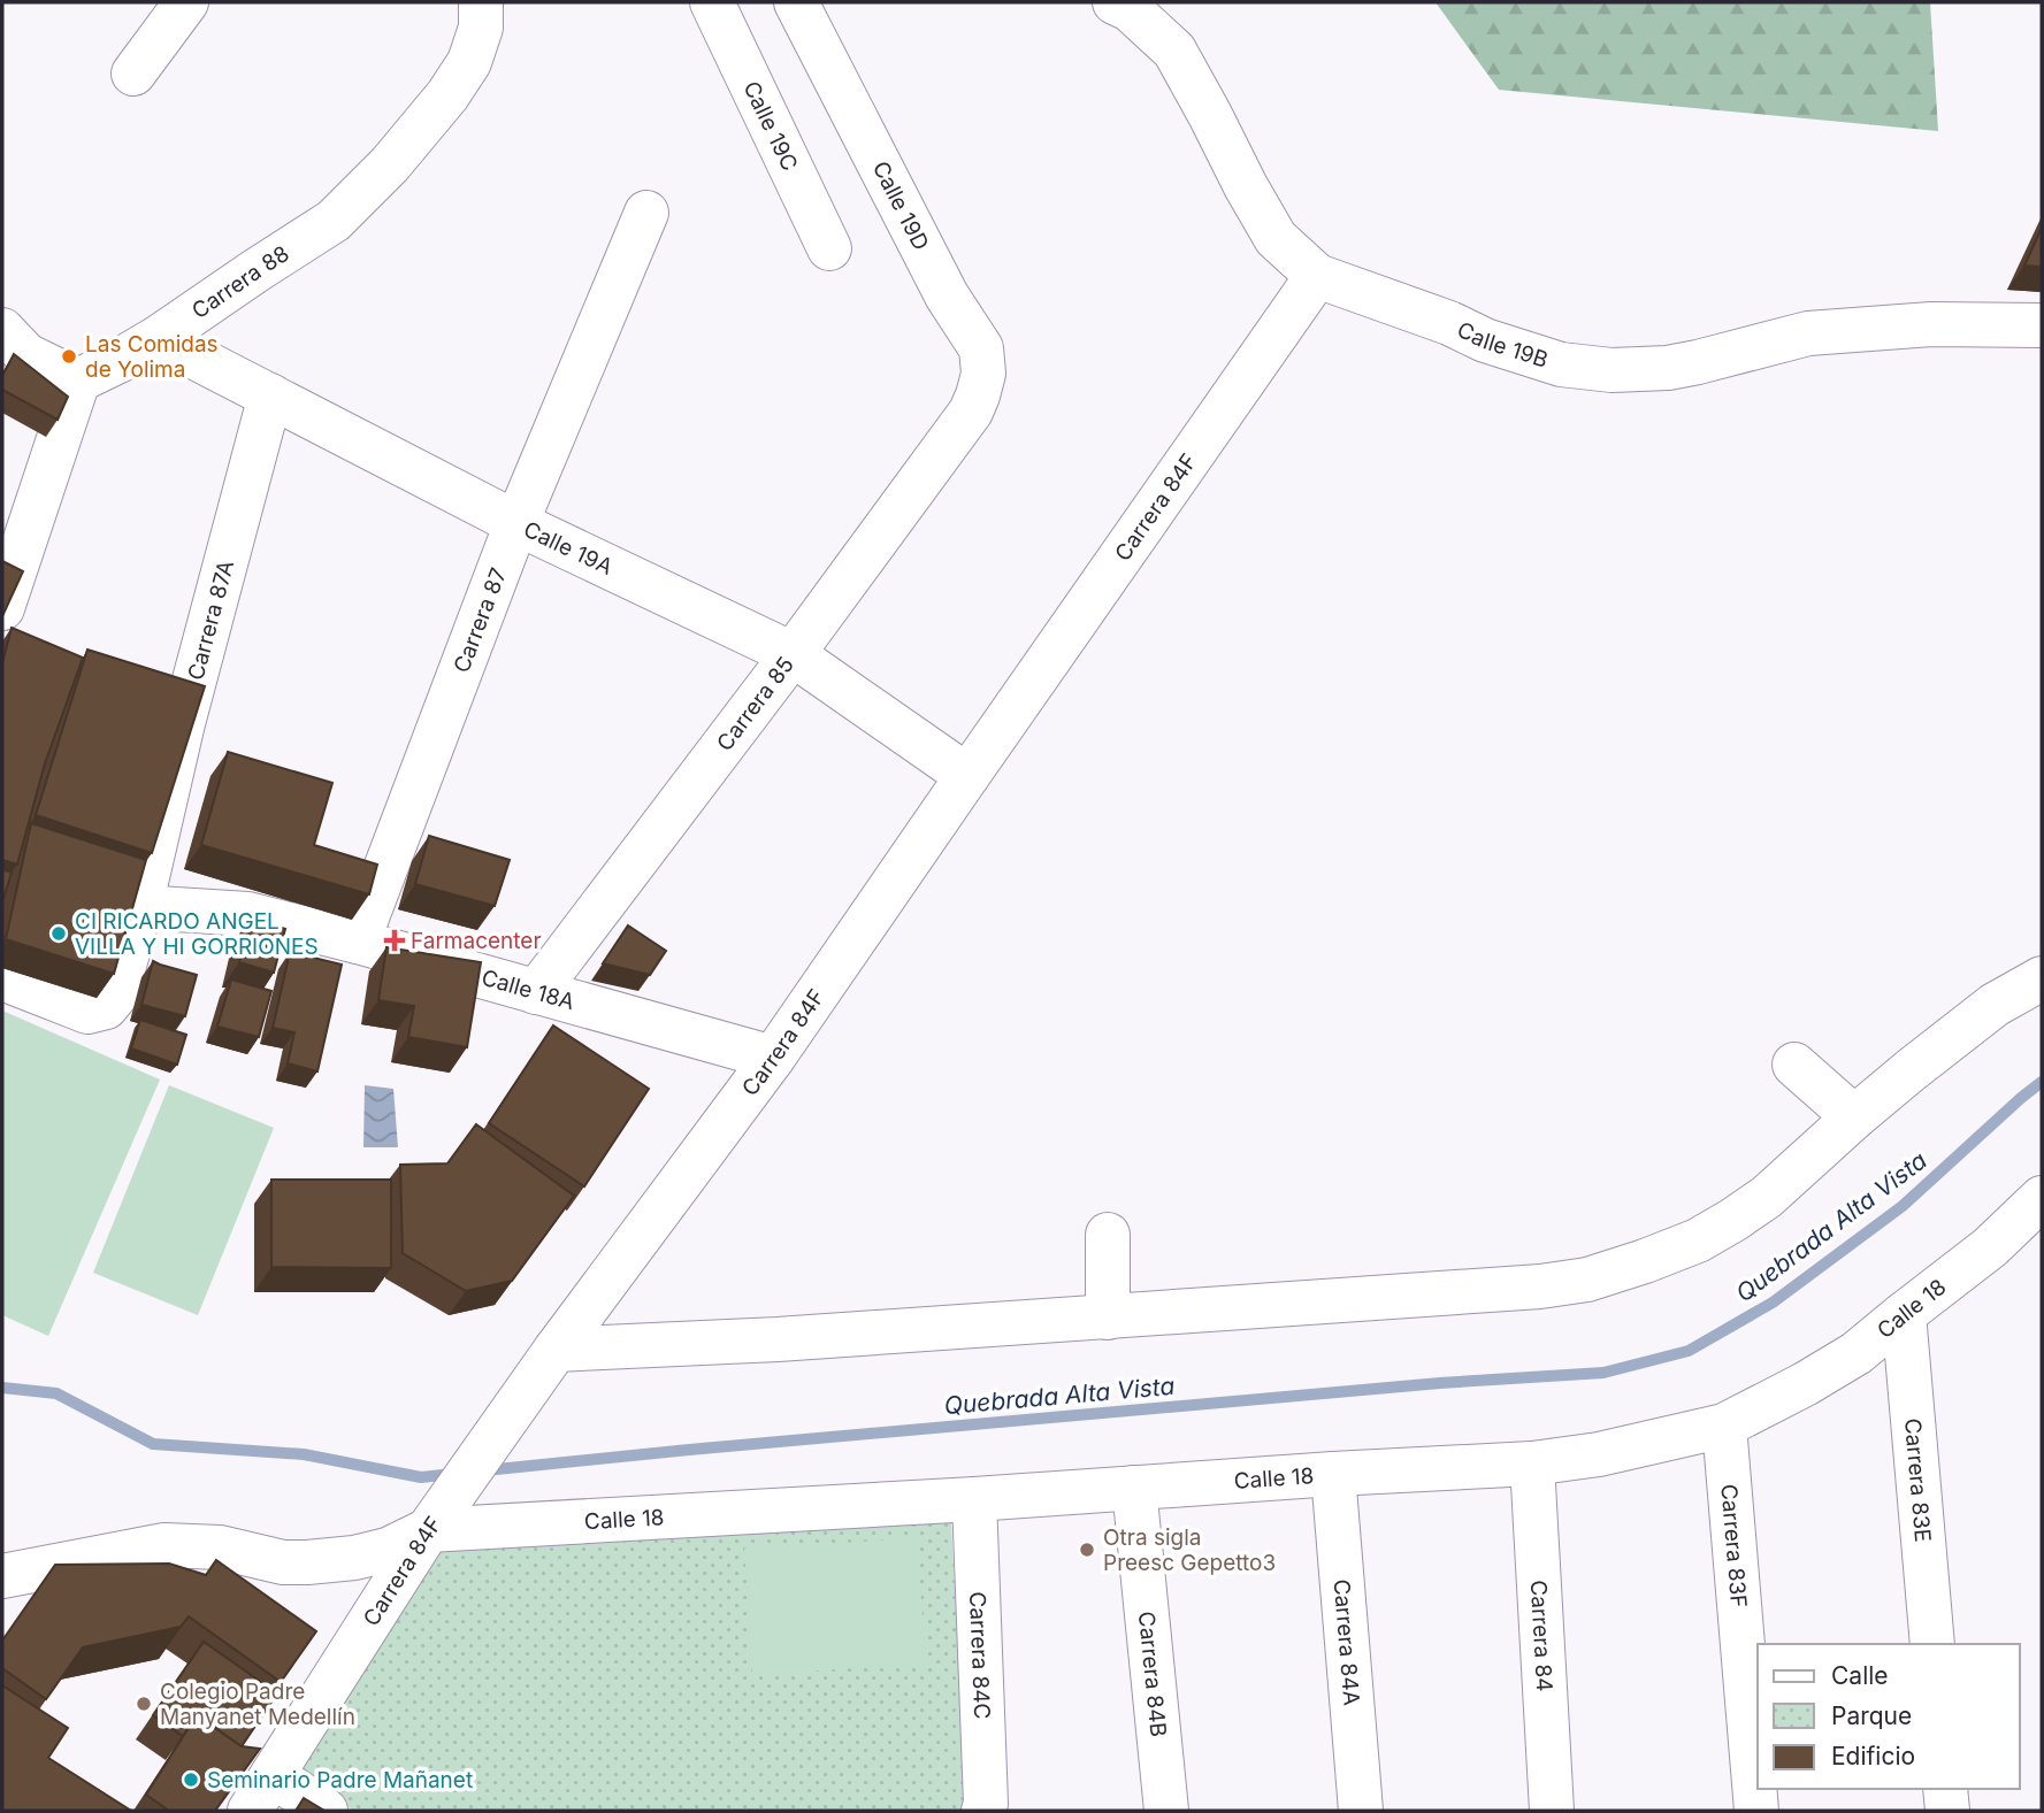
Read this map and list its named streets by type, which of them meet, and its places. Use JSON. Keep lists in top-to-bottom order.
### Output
{
  "streets": {
    "street": [
      "Calle 19C",
      "Calle 19D",
      "Carrera 88",
      "Calle 19B",
      "Carrera 84F",
      "Calle 19A",
      "Carrera 87A",
      "Carrera 87",
      "Carrera 85",
      "Calle 18A",
      "Calle 18",
      "Carrera 83E",
      "Carrera 83F",
      "Carrera 84",
      "Carrera 84A",
      "Carrera 84C",
      "Carrera 84B"
    ]
  },
  "crossings": [
    ["Calle 19D", "Carrera 85"],
    ["Carrera 88", "Calle 19A"],
    ["Calle 19B", "Carrera 84F"],
    ["Carrera 84F", "Calle 19A"],
    ["Carrera 84F", "Calle 18A"],
    ["Carrera 84F", "Calle 18"],
    ["Calle 19A", "Carrera 87A"],
    ["Calle 19A", "Carrera 87"],
    ["Calle 19A", "Carrera 85"],
    ["Carrera 87A", "Calle 18A"],
    ["Carrera 87", "Calle 18A"],
    ["Carrera 85", "Calle 18A"],
    ["Calle 18", "Carrera 83E"],
    ["Calle 18", "Carrera 83F"],
    ["Calle 18", "Carrera 84"],
    ["Calle 18", "Carrera 84A"],
    ["Calle 18", "Carrera 84C"],
    ["Calle 18", "Carrera 84B"]
  ],
  "water": ["Quebrada Alta Vista"],
  "places": {
    "other": [
      "Las Comidas de Yolima",
      "CI RICARDO ANGEL VILLA Y HI GORRIONES",
      "Otra sigla Preesc Gepetto3",
      "Colegio Padre Manyanet Medellín",
      "Seminario Padre Mañanet"
    ],
    "health": ["Farmacenter"]
  },
  "legend": ["Calle", "Parque", "Edificio"]
}
